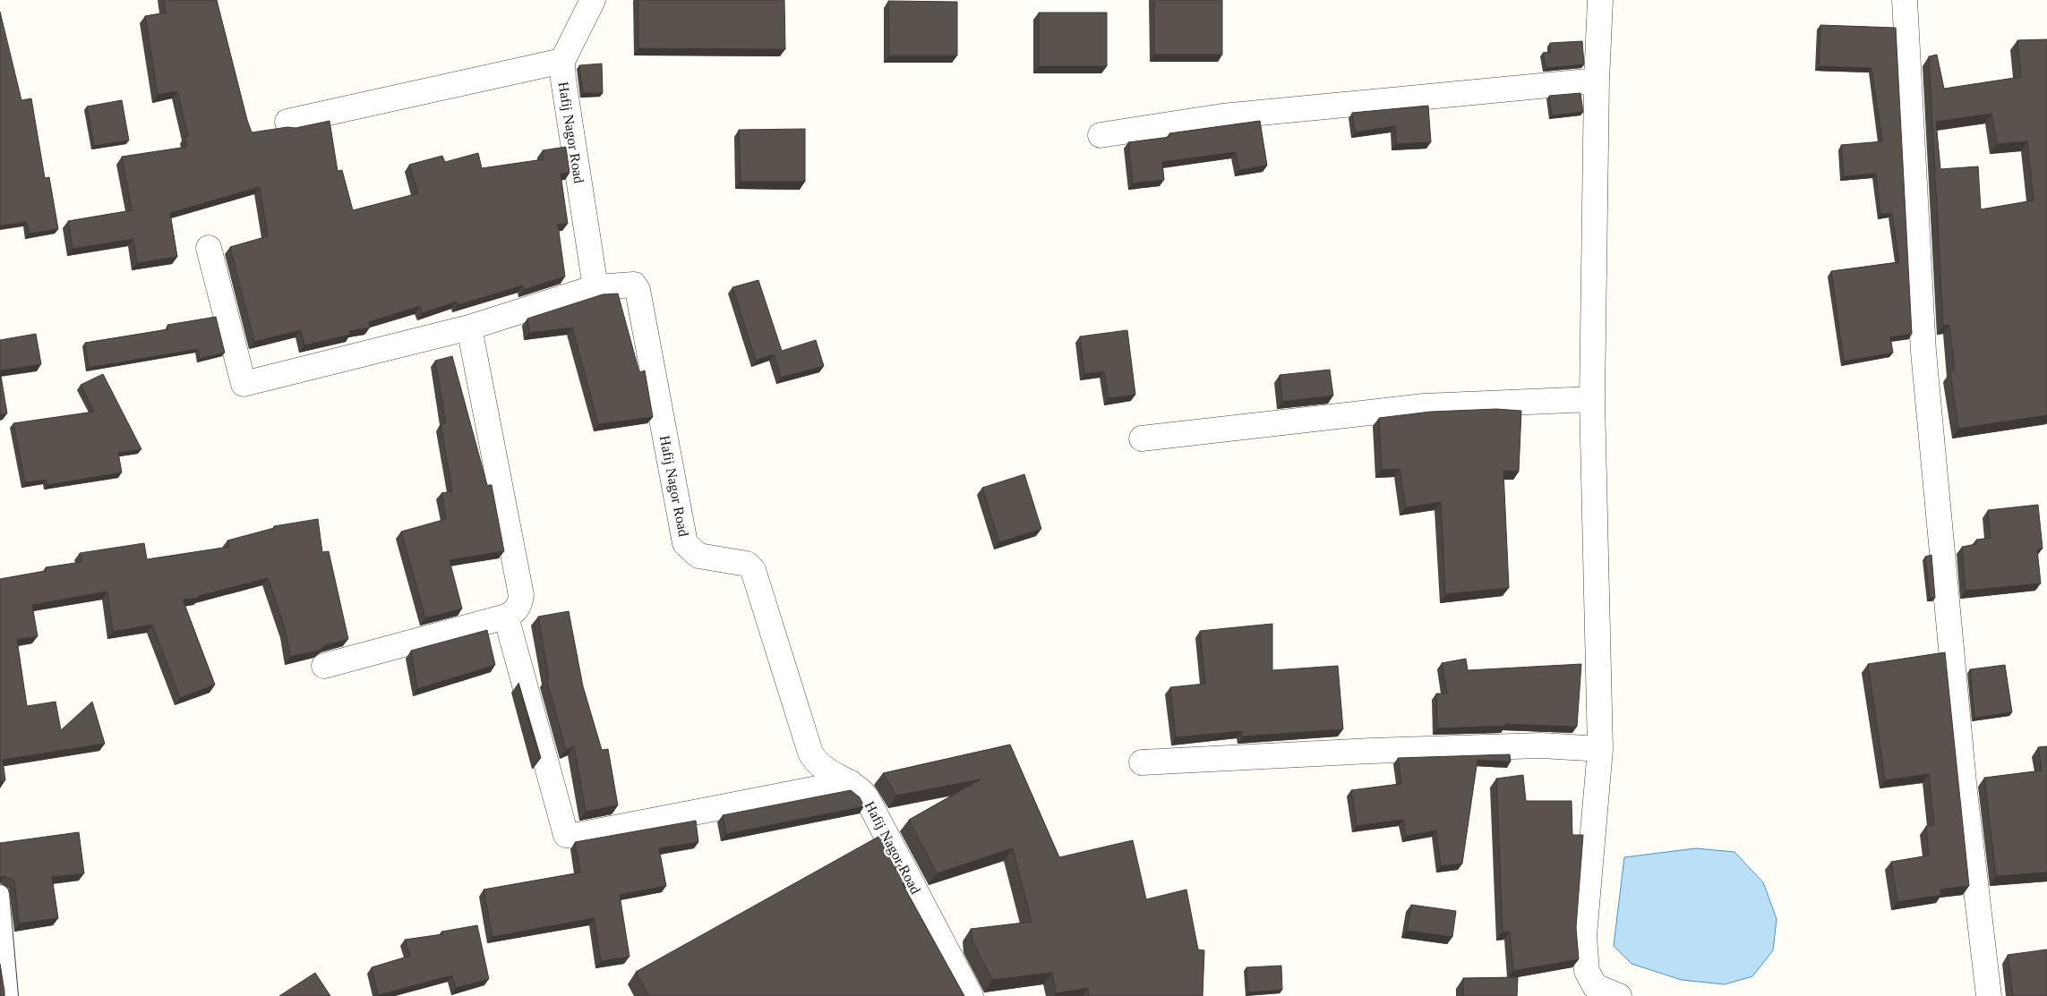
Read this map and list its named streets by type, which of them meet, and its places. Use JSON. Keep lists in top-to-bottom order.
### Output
{
  "streets": {
    "street": ["Hafij Nagor Road"]
  }
}
